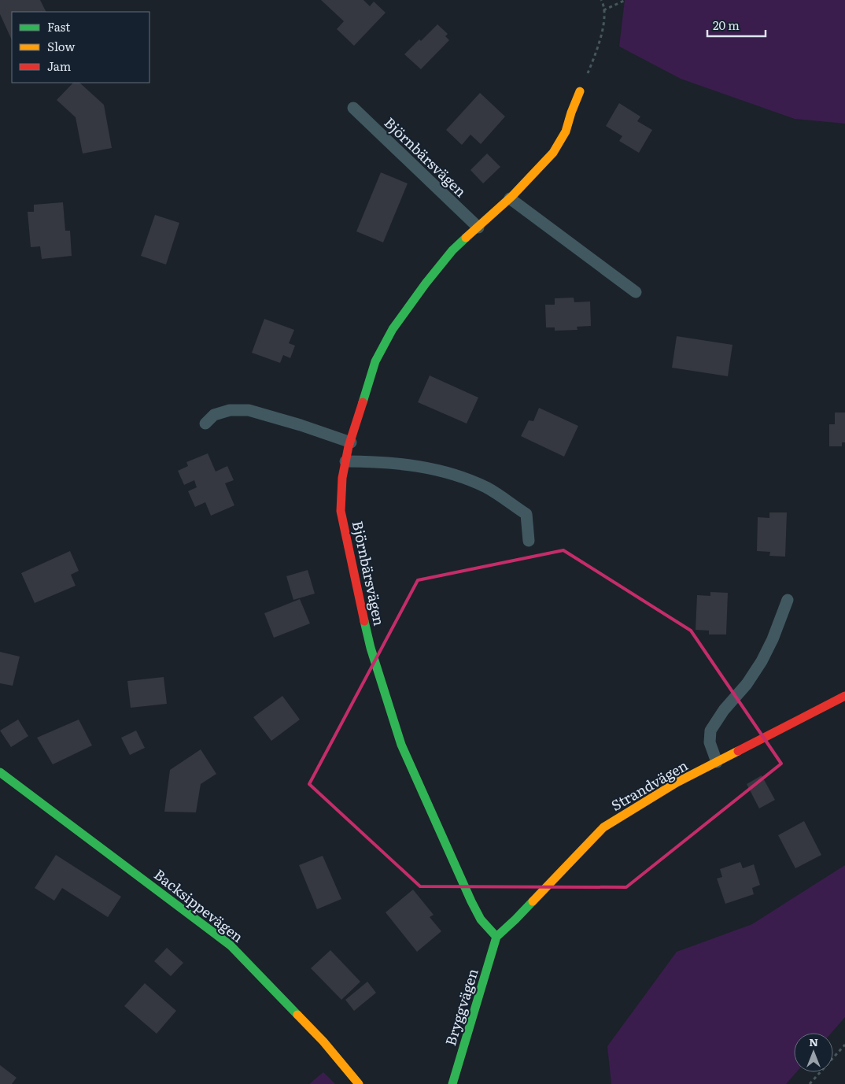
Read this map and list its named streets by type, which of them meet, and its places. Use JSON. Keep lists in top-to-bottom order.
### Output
{
  "streets": {
    "street": [
      "Björnbärsvägen",
      "Strandvägen",
      "Backsippevägen",
      "Bryggvägen"
    ]
  },
  "crossings": [
    ["Björnbärsvägen", "Strandvägen"],
    ["Björnbärsvägen", "Bryggvägen"],
    ["Strandvägen", "Bryggvägen"]
  ],
  "legend": ["Fast", "Slow", "Jam"],
  "scale_bar": "20 m",
  "north": "top"
}
